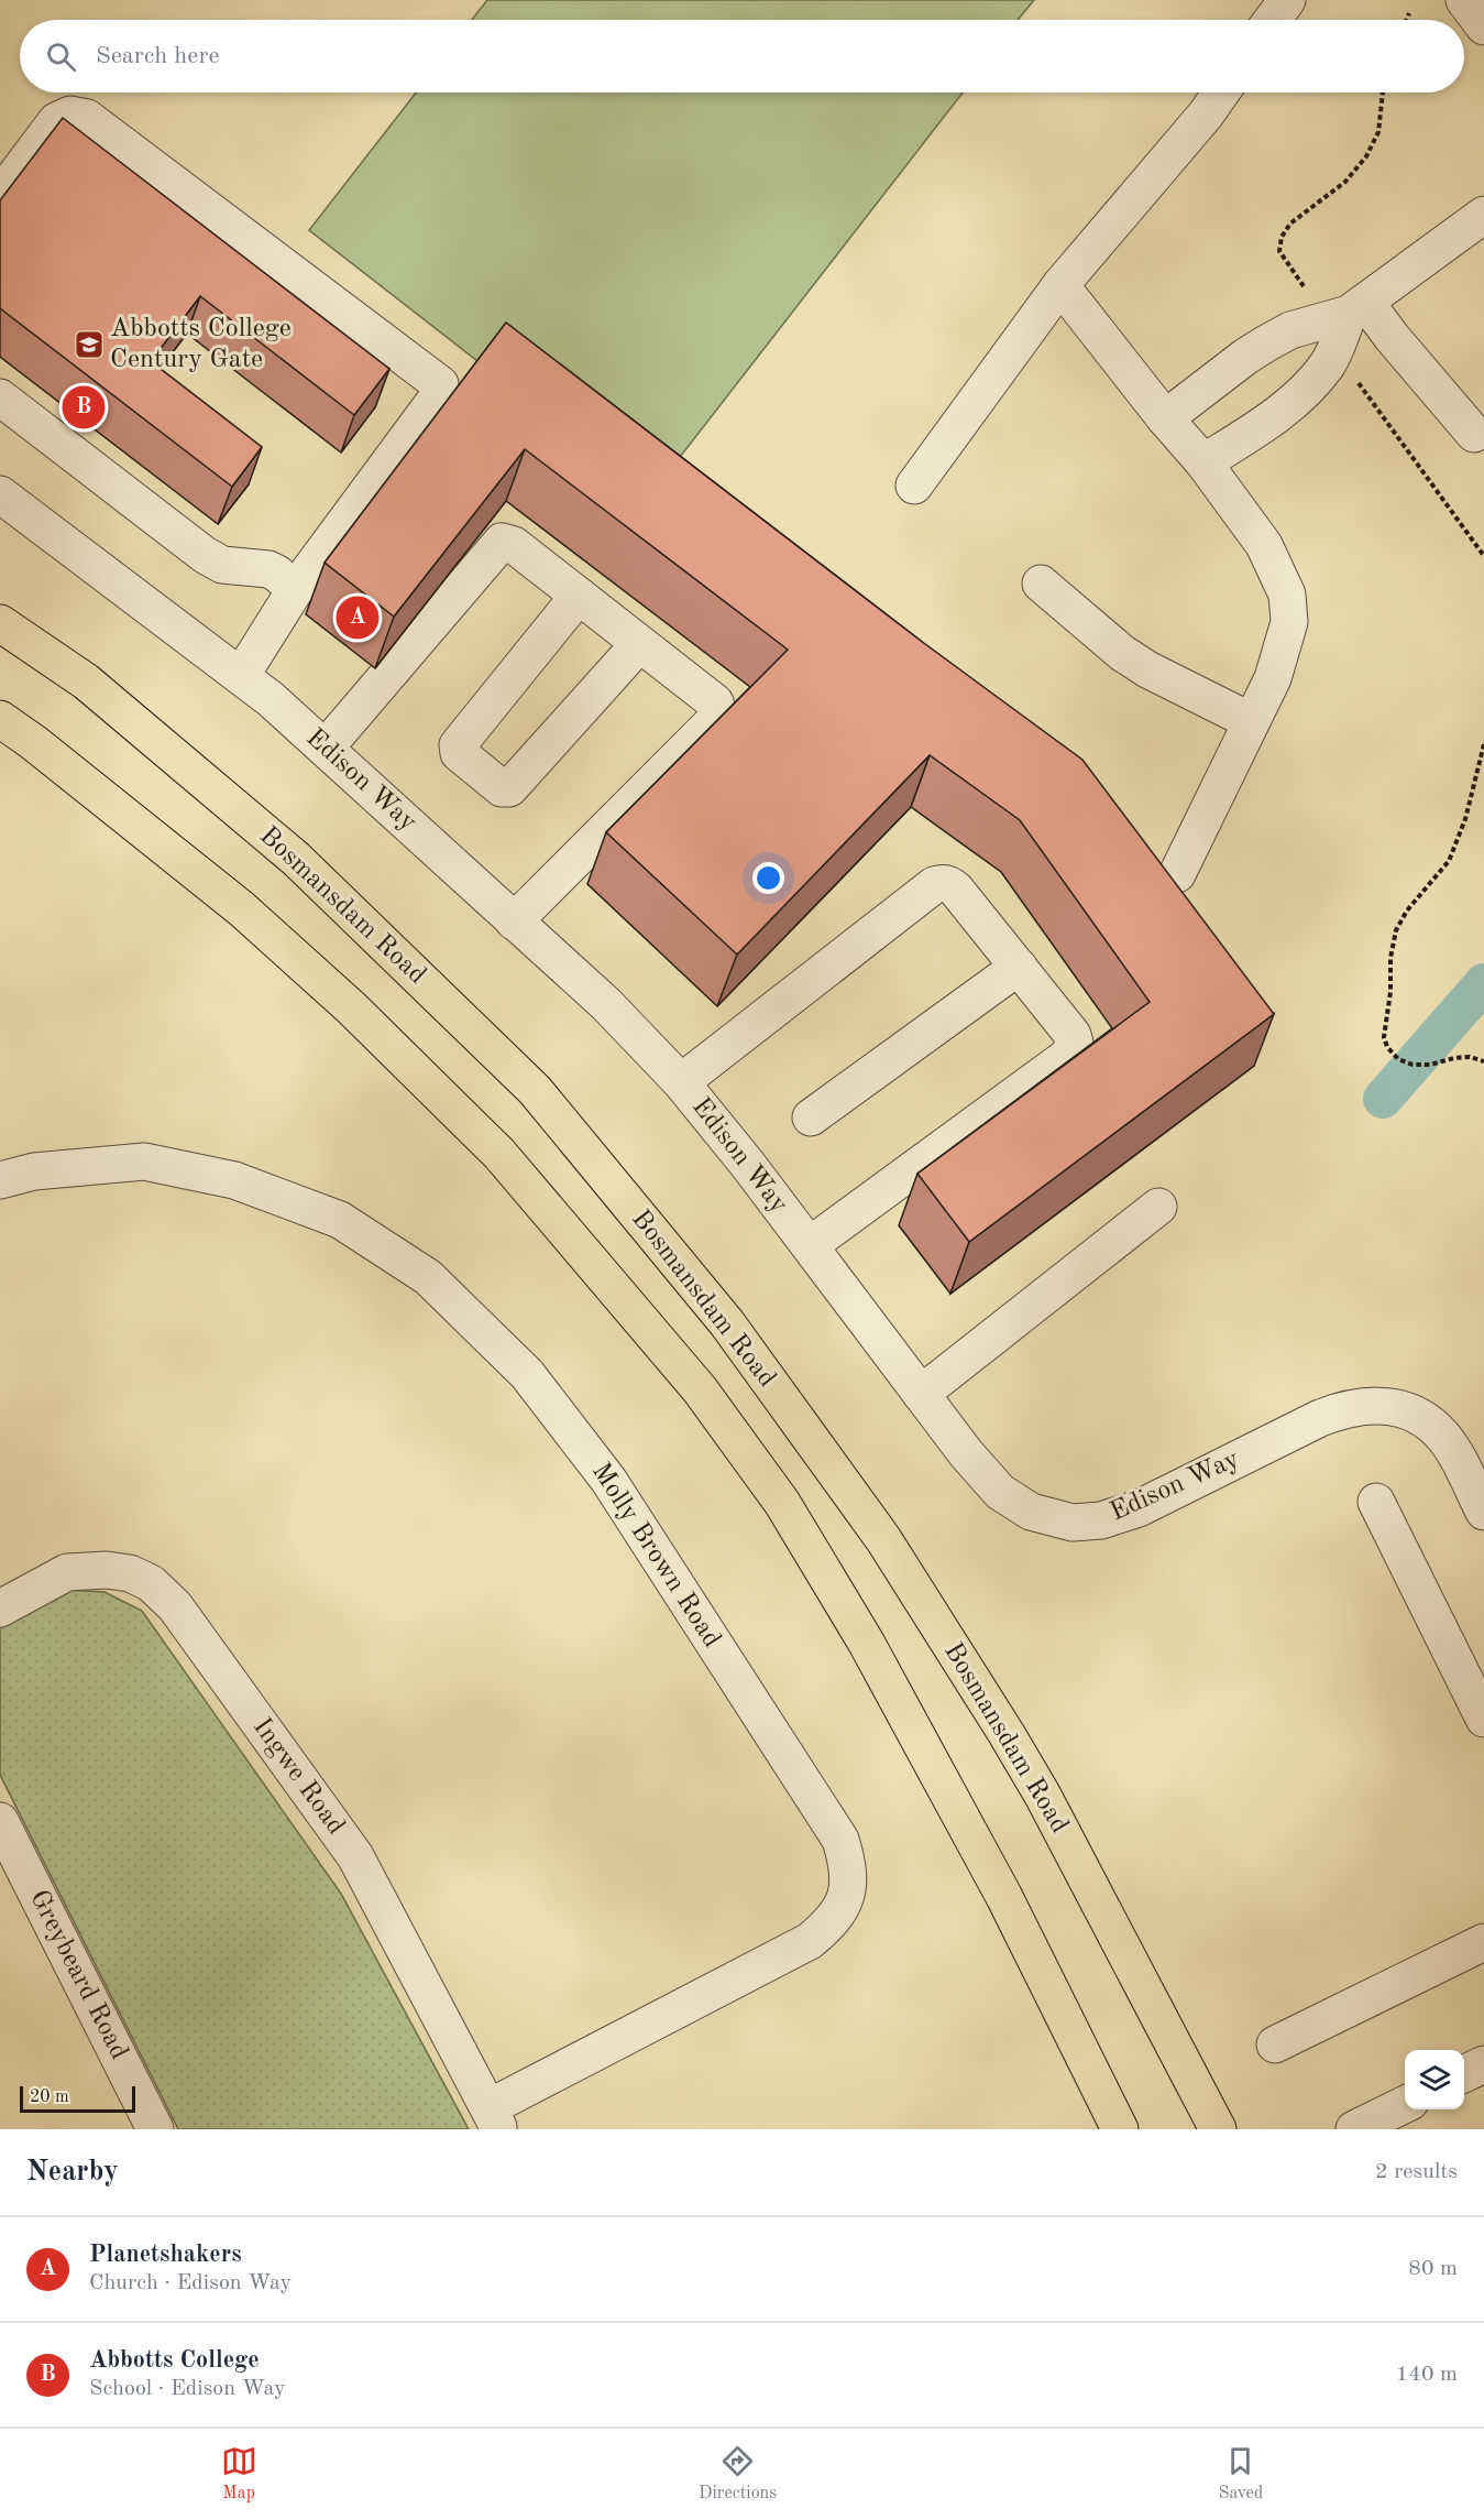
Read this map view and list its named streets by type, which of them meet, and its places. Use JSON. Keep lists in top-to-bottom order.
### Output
{
  "streets": {
    "main road": ["Bosmansdam Road"],
    "street": [
      "Edison Way",
      "Molly Brown Road",
      "Ingwe Road",
      "Greybeard Road"
    ]
  },
  "crossings": [
    ["Molly Brown Road", "Ingwe Road"]
  ],
  "places": {
    "school or university": ["Abbotts College Century Gate"]
  },
  "scale_bar": "20 m",
  "page": {
    "search": "Search here",
    "pins": ["B", "A"],
    "scale": "20 m",
    "heading": ["Nearby", "2 results"],
    "list": [
      {
        "mark": "A",
        "name": "Planetshakers",
        "note": "Church · Edison Way",
        "value": "80 m"
      },
      {
        "mark": "B",
        "name": "Abbotts College",
        "note": "School · Edison Way",
        "value": "140 m"
      }
    ],
    "nav": ["Map", "Directions", "Saved"]
  }
}
